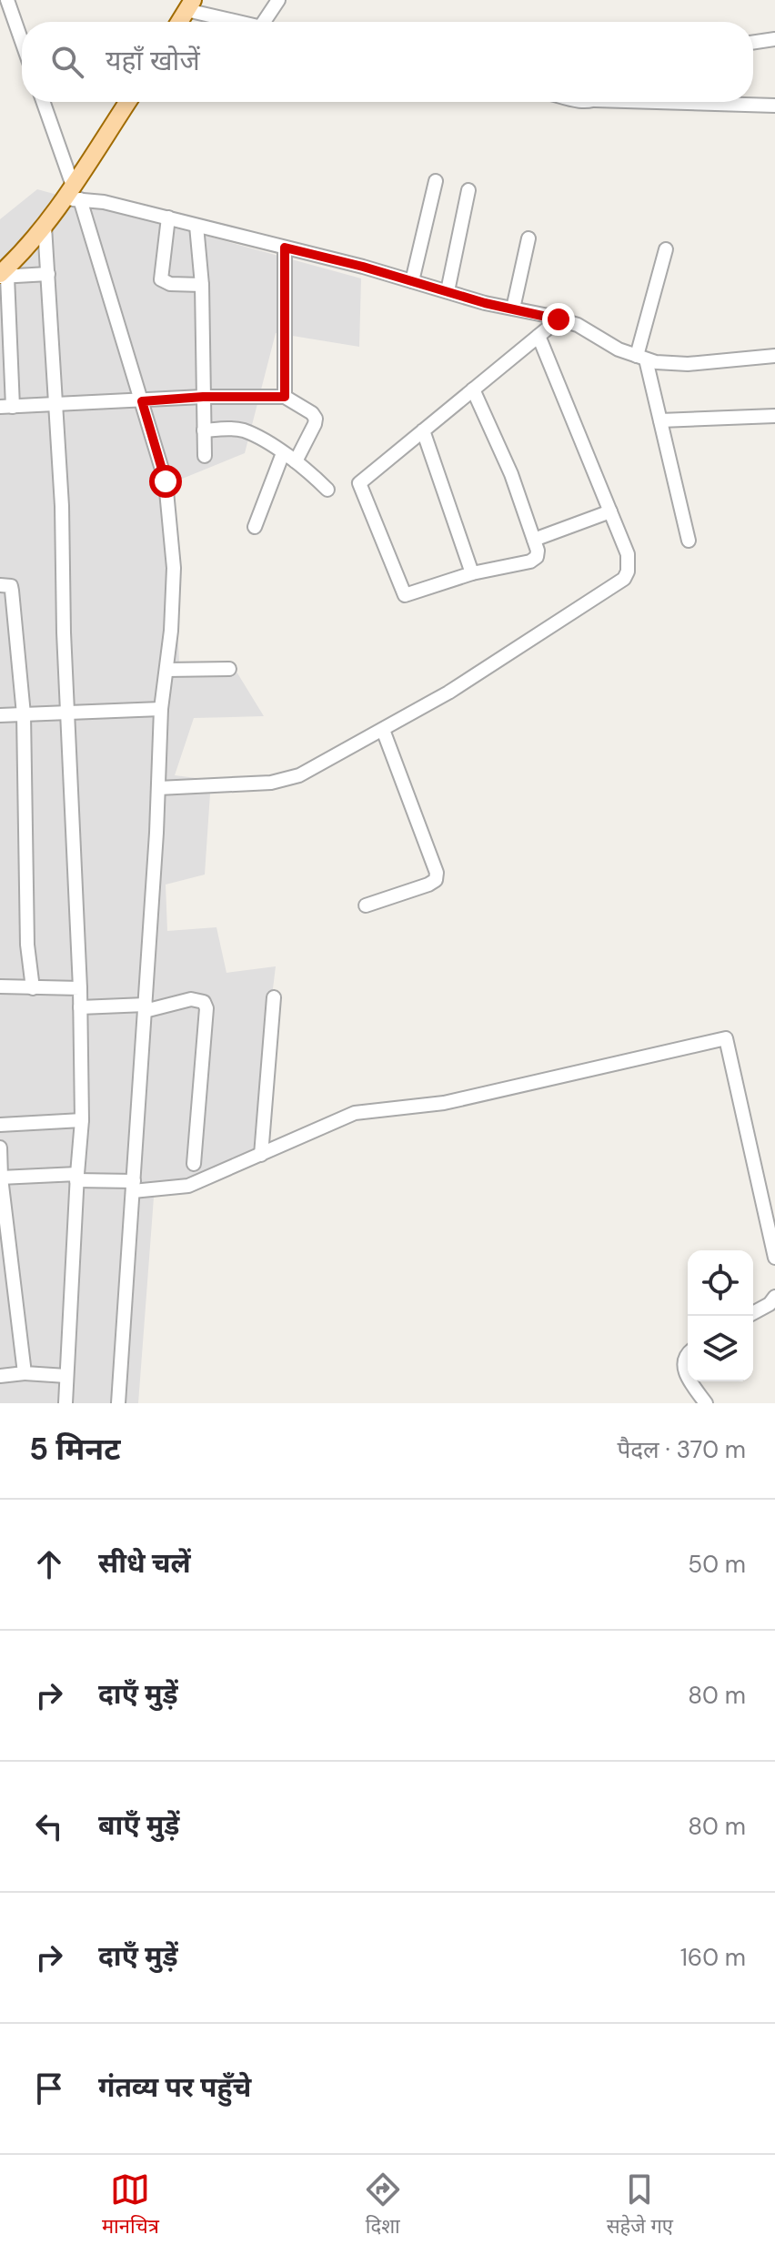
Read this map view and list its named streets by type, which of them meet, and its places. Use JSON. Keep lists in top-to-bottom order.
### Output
{
  "page": {
    "search": "यहाँ खोजें",
    "heading": ["5 मिनट", "पैदल · 370 m"],
    "list": [
      ["सीधे चलें", "50 m"],
      ["दाएँ मुड़ें", "80 m"],
      ["बाएँ मुड़ें", "80 m"],
      ["दाएँ मुड़ें", "160 m"],
      "गंतव्य पर पहुँचे"
    ],
    "nav": ["मानचित्र", "दिशा", "सहेजे गए"]
  }
}
